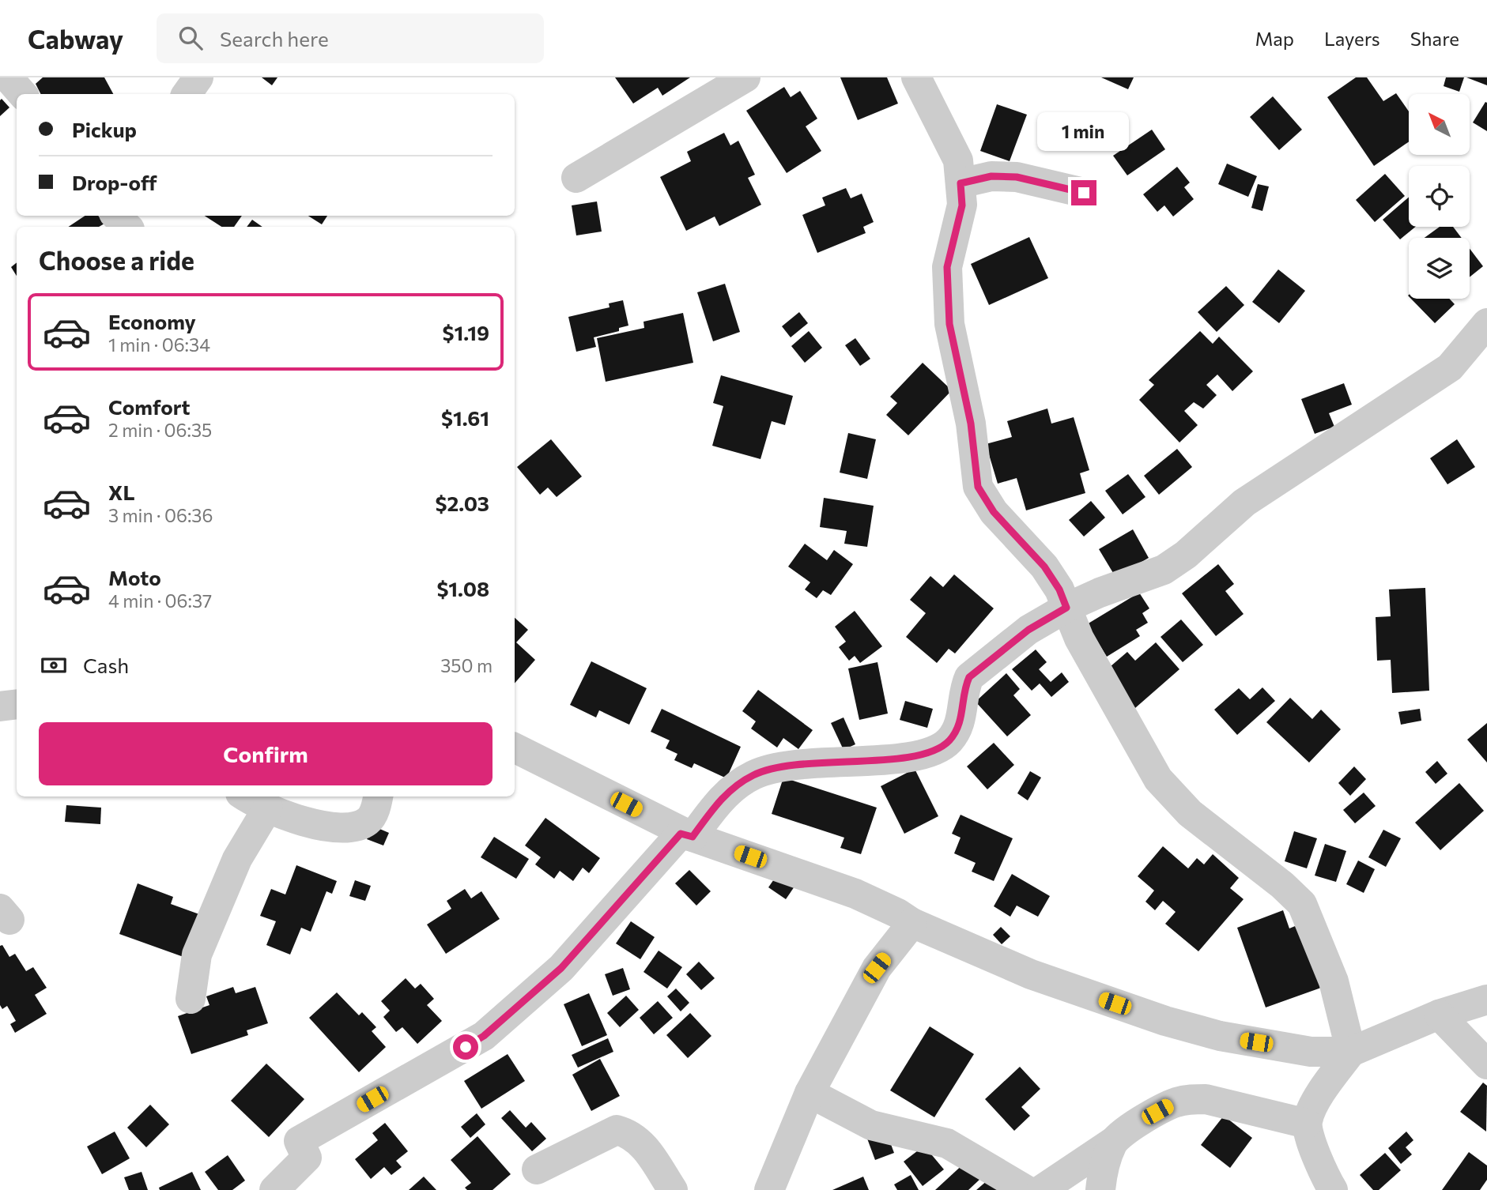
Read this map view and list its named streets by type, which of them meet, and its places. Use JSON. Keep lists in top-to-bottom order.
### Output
{
  "north": "top left",
  "page": {
    "header": "Cabway",
    "search": "Search here",
    "nav": ["Map", "Layers", "Share"],
    "banner": ["Pickup", "Drop-off"],
    "bubble": "1 min",
    "heading": "Choose a ride",
    "list": [
      {
        "name": "Economy",
        "note": "1 min · 06:34",
        "value": "$1.19"
      },
      {
        "name": "Comfort",
        "note": "2 min · 06:35",
        "value": "$1.61"
      },
      {
        "name": "XL",
        "note": "3 min · 06:36",
        "value": "$2.03"
      },
      {
        "name": "Moto",
        "note": "4 min · 06:37",
        "value": "$1.08"
      }
    ],
    "pay": ["Cash", "350 m"],
    "buttons": "Confirm"
  }
}
